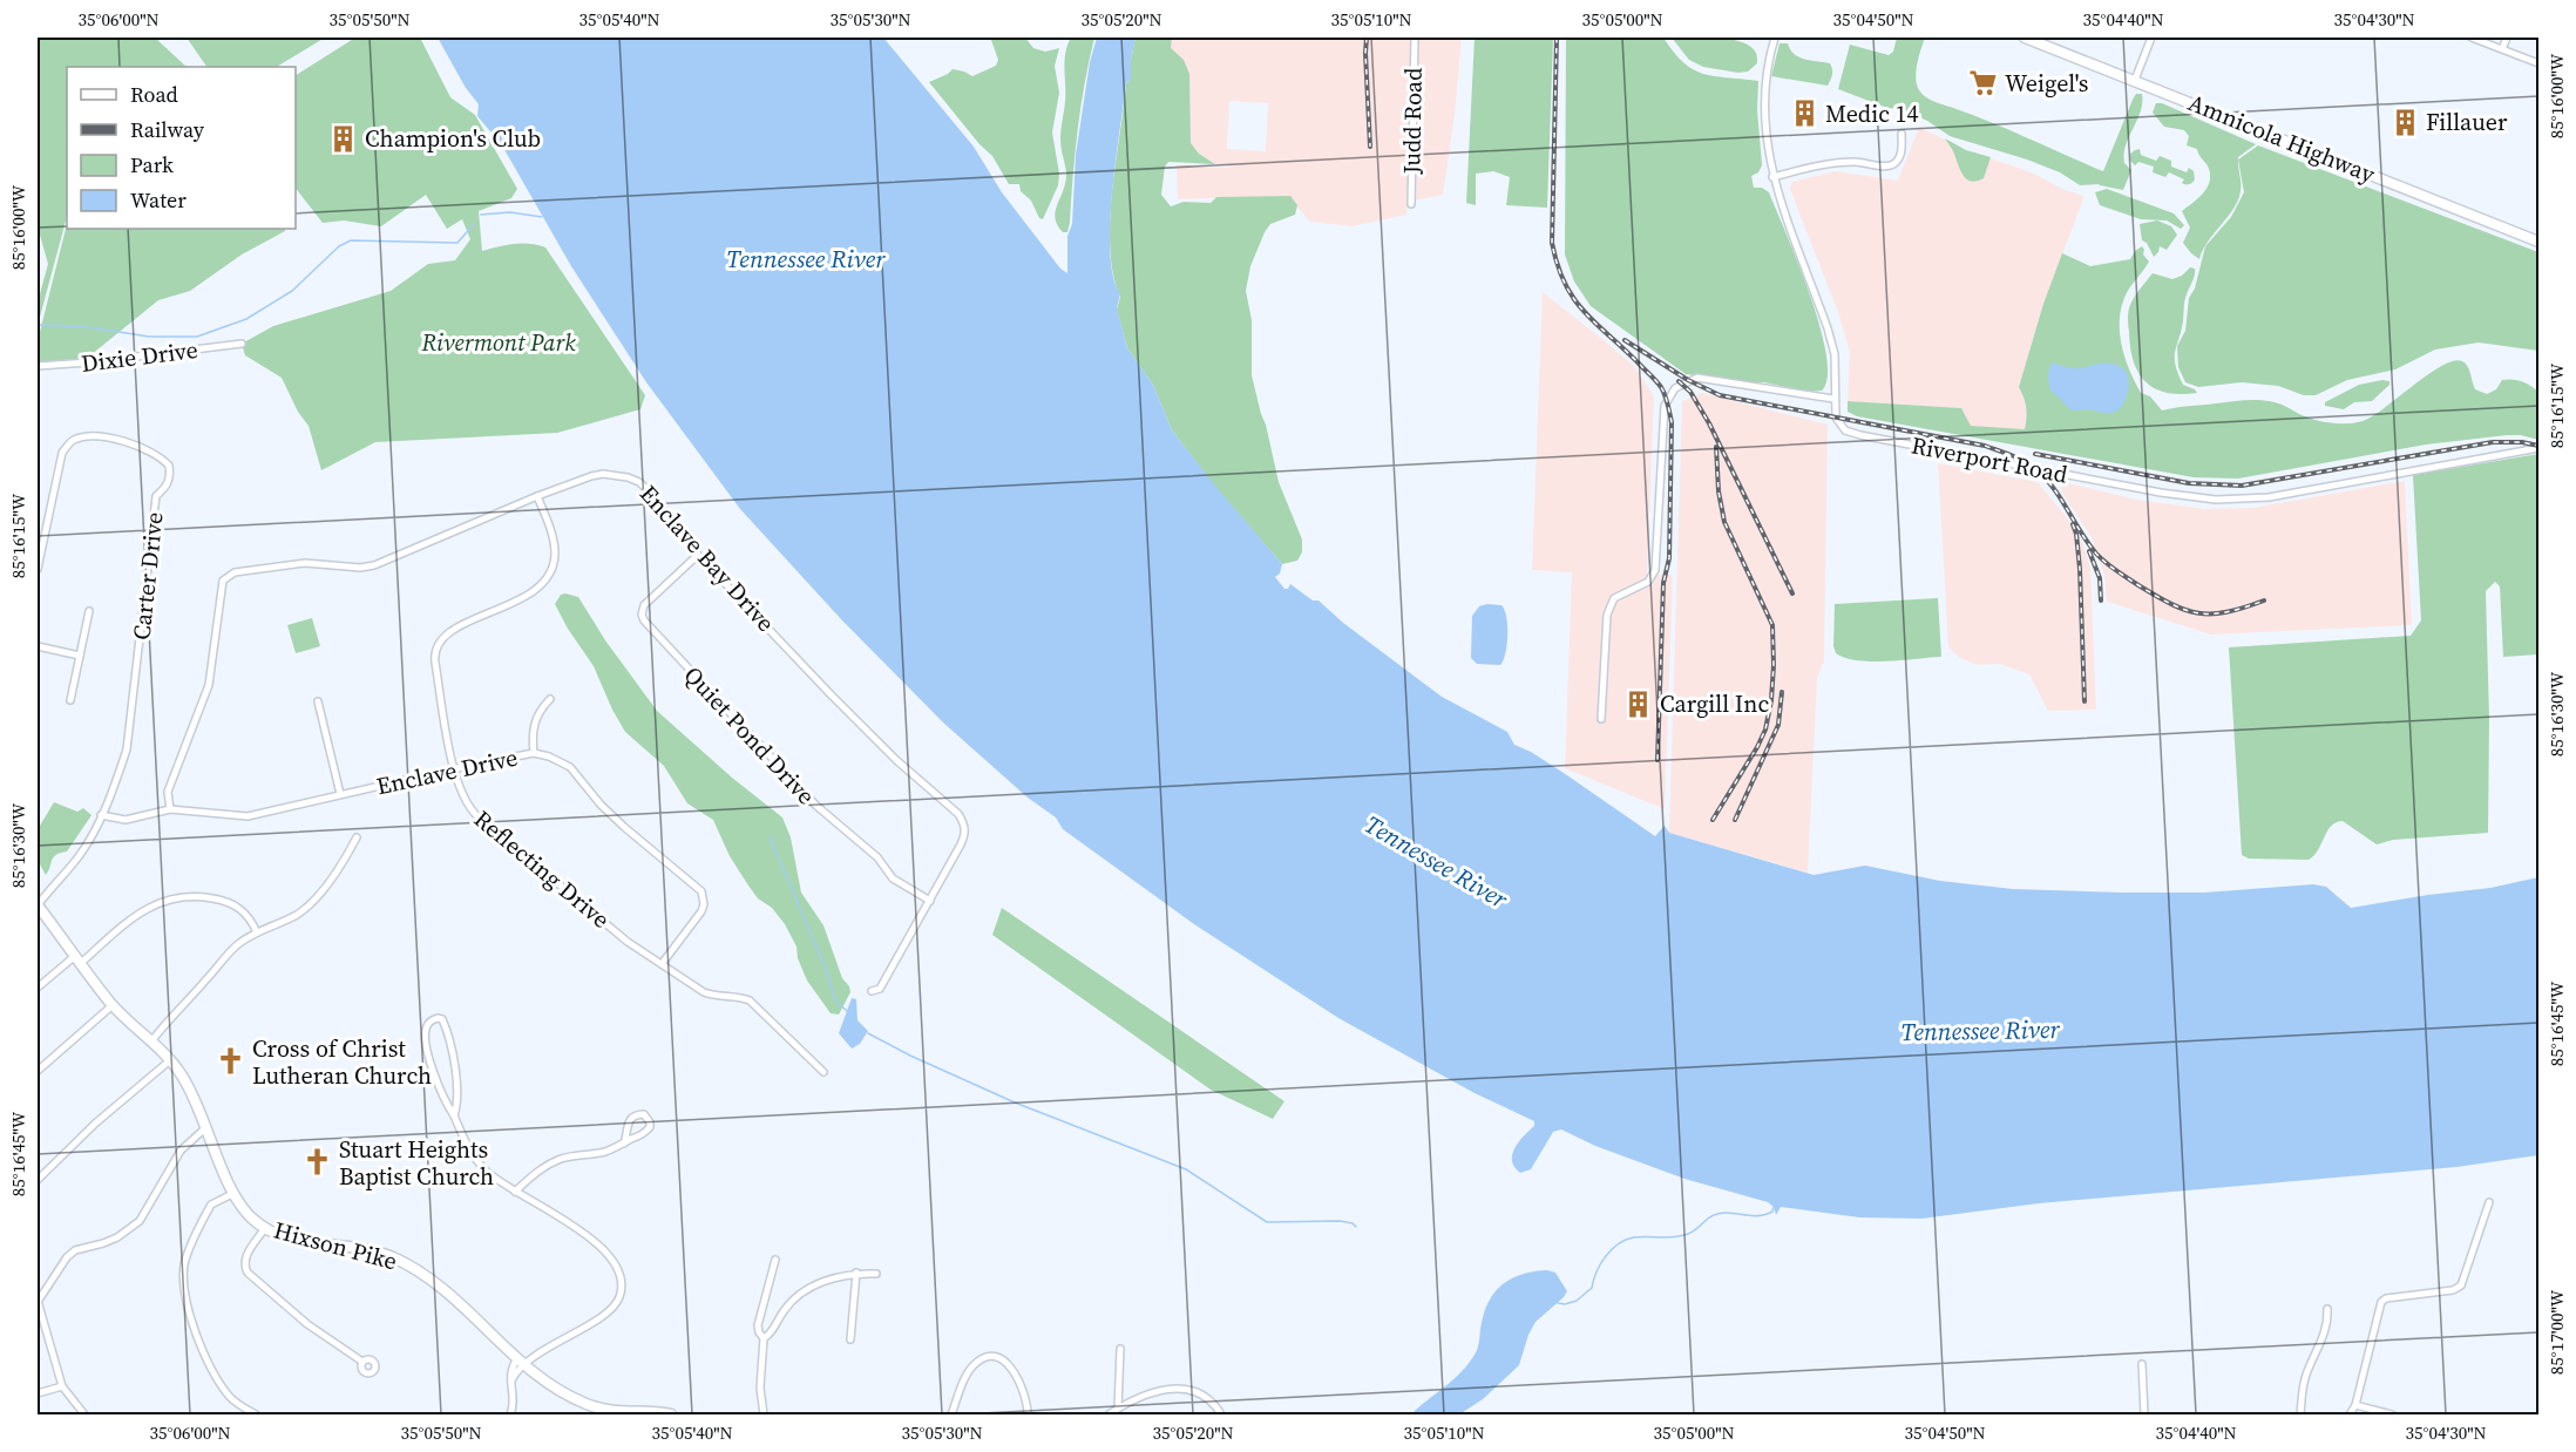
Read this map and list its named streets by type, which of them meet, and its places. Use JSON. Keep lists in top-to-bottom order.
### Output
{
  "streets": {
    "main road": ["Amnicola Highway", "Hixson Pike"],
    "street": [
      "Judd Road",
      "Dixie Drive",
      "Riverport Road",
      "Enclave Bay Drive",
      "Carter Drive",
      "Quiet Pond Drive",
      "Enclave Drive",
      "Reflecting Drive"
    ]
  },
  "crossings": [
    ["Enclave Bay Drive", "Quiet Pond Drive"],
    ["Enclave Bay Drive", "Enclave Drive"],
    ["Enclave Bay Drive", "Reflecting Drive"],
    ["Carter Drive", "Enclave Drive"],
    ["Carter Drive", "Hixson Pike"],
    ["Enclave Drive", "Reflecting Drive"]
  ],
  "water": ["Tennessee River"],
  "parks": ["Rivermont Park"],
  "places": {
    "supermarket": ["Weigel's"],
    "building": [
      "Medic 14",
      "Fillauer",
      "Champion's Club",
      "Cargill Inc"
    ],
    "church": ["Cross of Christ Lutheran Church", "Stuart Heights Baptist Church"]
  },
  "legend": [
    "Road",
    "Railway",
    "Park",
    "Water"
  ],
  "coordinates": [
    "35°06'00\"N",
    "35°05'50\"N",
    "35°05'40\"N",
    "35°05'30\"N",
    "35°05'20\"N",
    "35°05'10\"N",
    "35°05'00\"N",
    "35°04'50\"N",
    "35°04'40\"N",
    "35°04'30\"N",
    "85°16'00\"W",
    "85°16'15\"W",
    "85°16'30\"W",
    "85°16'45\"W",
    "85°17'00\"W"
  ]
}
